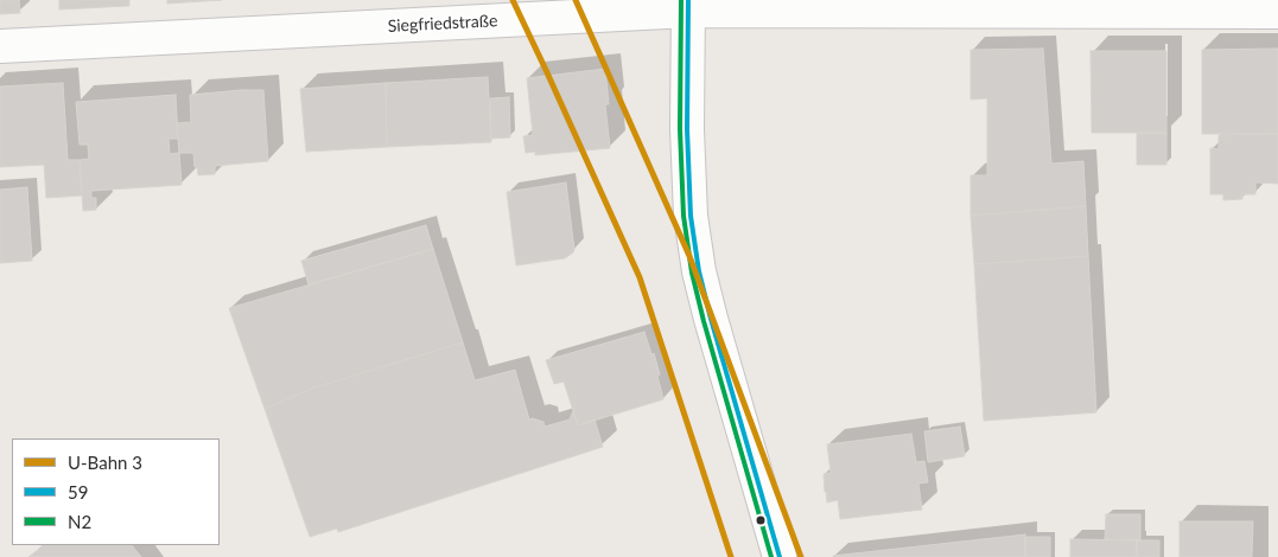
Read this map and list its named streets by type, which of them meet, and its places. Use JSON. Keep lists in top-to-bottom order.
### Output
{
  "streets": {
    "street": ["Siegfriedstraße"]
  },
  "lines": ["metro line 3", "transit line 59", "transit line N2"],
  "legend": ["U-Bahn 3", "59", "N2"]
}
